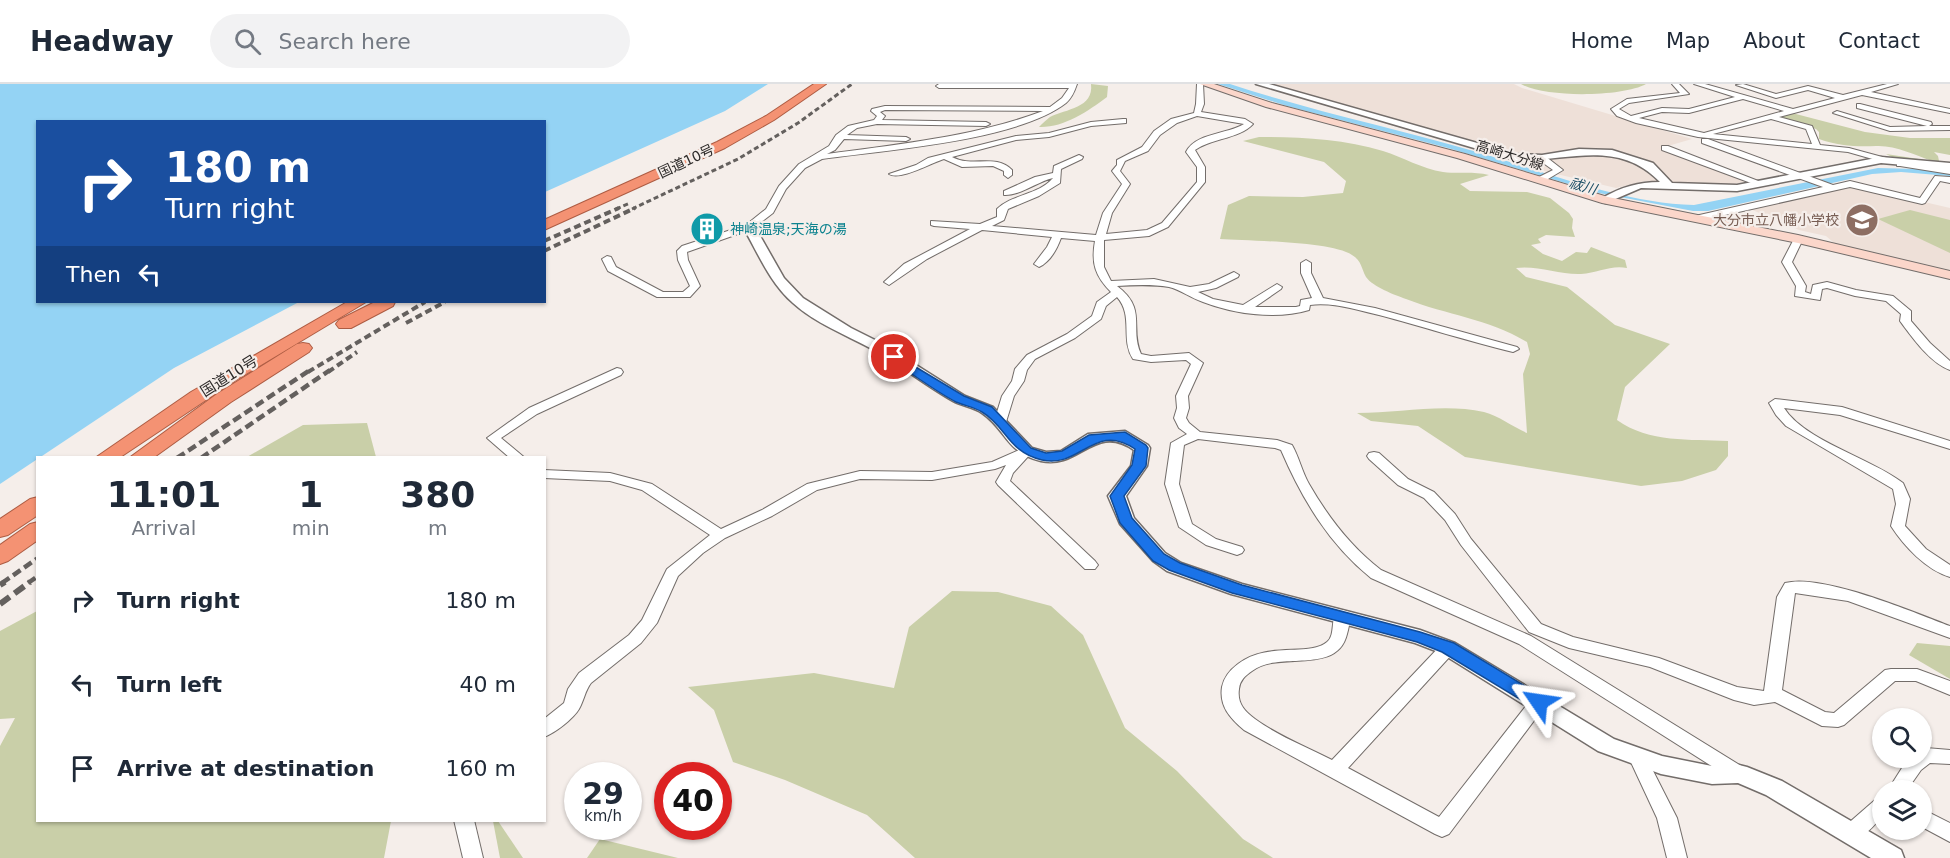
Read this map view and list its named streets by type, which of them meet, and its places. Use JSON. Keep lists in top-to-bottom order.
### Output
{
  "streets": {
    "highway": ["国道10号"],
    "main road": ["高崎大分線"]
  },
  "water": ["祓川"],
  "places": {
    "school or university": ["大分市立八幡小学校"],
    "building": ["神崎温泉;天海の湯"]
  },
  "page": {
    "header": "Headway",
    "search": "Search here",
    "nav": [
      "Home",
      "Map",
      "About",
      "Contact"
    ],
    "turn": ["180 m", "Turn right"],
    "then": "Then",
    "eta": [
      "11:01",
      "Arrival",
      "1",
      "min",
      "380",
      "m"
    ],
    "list": [
      {
        "name": "Turn right",
        "value": "180 m"
      },
      {
        "name": "Turn left",
        "value": "40 m"
      },
      {
        "name": "Arrive at destination",
        "value": "160 m"
      }
    ],
    "speed": "29 km/h",
    "limit": "40"
  }
}
